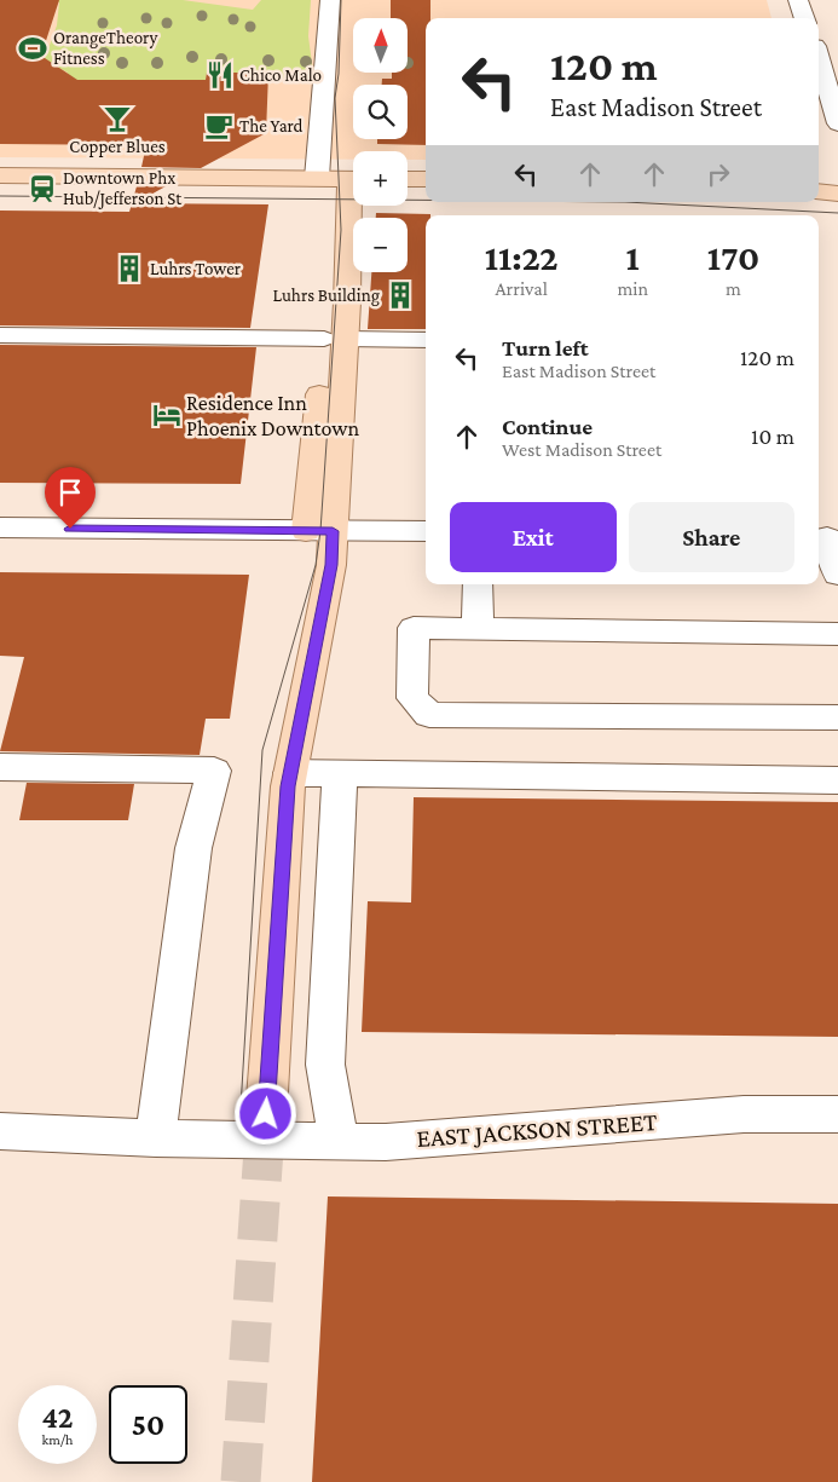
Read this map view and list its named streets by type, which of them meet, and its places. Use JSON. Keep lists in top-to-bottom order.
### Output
{
  "streets": {
    "street": ["EAST JACKSON STREET"]
  },
  "places": {
    "sports": ["OrangeTheory Fitness"],
    "restaurant": ["Chico Malo"],
    "bar": ["Copper Blues"],
    "cafe": ["The Yard"],
    "station": ["Downtown Phx Hub/Jefferson St"],
    "building": ["Luhrs Tower", "Luhrs Building"],
    "hotel": ["Residence Inn Phoenix Downtown"]
  },
  "north": "top",
  "page": {
    "map_buttons": ["+", "−"],
    "turn": ["120 m", "East Madison Street"],
    "eta": [
      "11:22",
      "Arrival",
      "1",
      "min",
      "170",
      "m"
    ],
    "list": [
      {
        "name": "Turn left",
        "note": "East Madison Street",
        "value": "120 m"
      },
      {
        "name": "Continue",
        "note": "West Madison Street",
        "value": "10 m"
      }
    ],
    "buttons": ["Exit", "Share"],
    "speed": "42 km/h",
    "limit": "50"
  }
}
